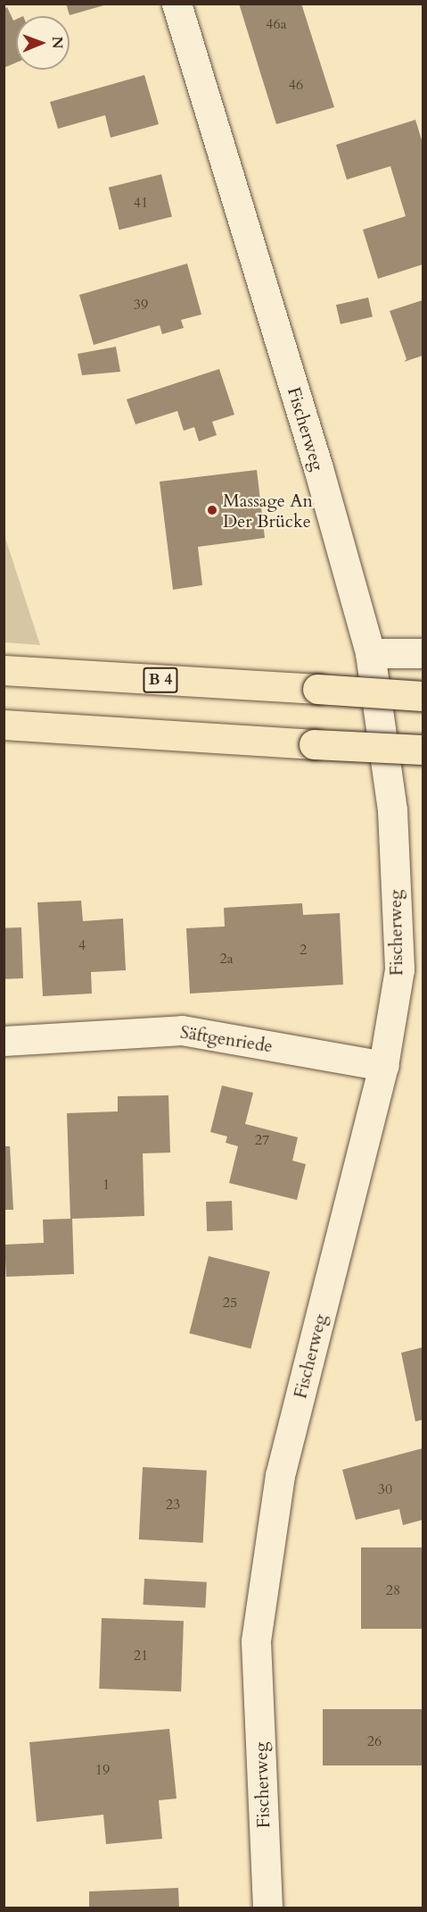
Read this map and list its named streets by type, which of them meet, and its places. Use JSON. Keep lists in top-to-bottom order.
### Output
{
  "streets": {
    "highway": ["B 4"],
    "street": ["Fischerweg", "Säftgenriede"]
  },
  "crossings": [
    ["Fischerweg", "Säftgenriede"]
  ],
  "places": ["Massage An Der Brücke"],
  "house_numbers": [
    "46a",
    "46",
    "41",
    "39",
    "4",
    "2",
    "2a",
    "27",
    "1",
    "25",
    "30",
    "23",
    "28",
    "21",
    "26",
    "19"
  ],
  "north": "right"
}
